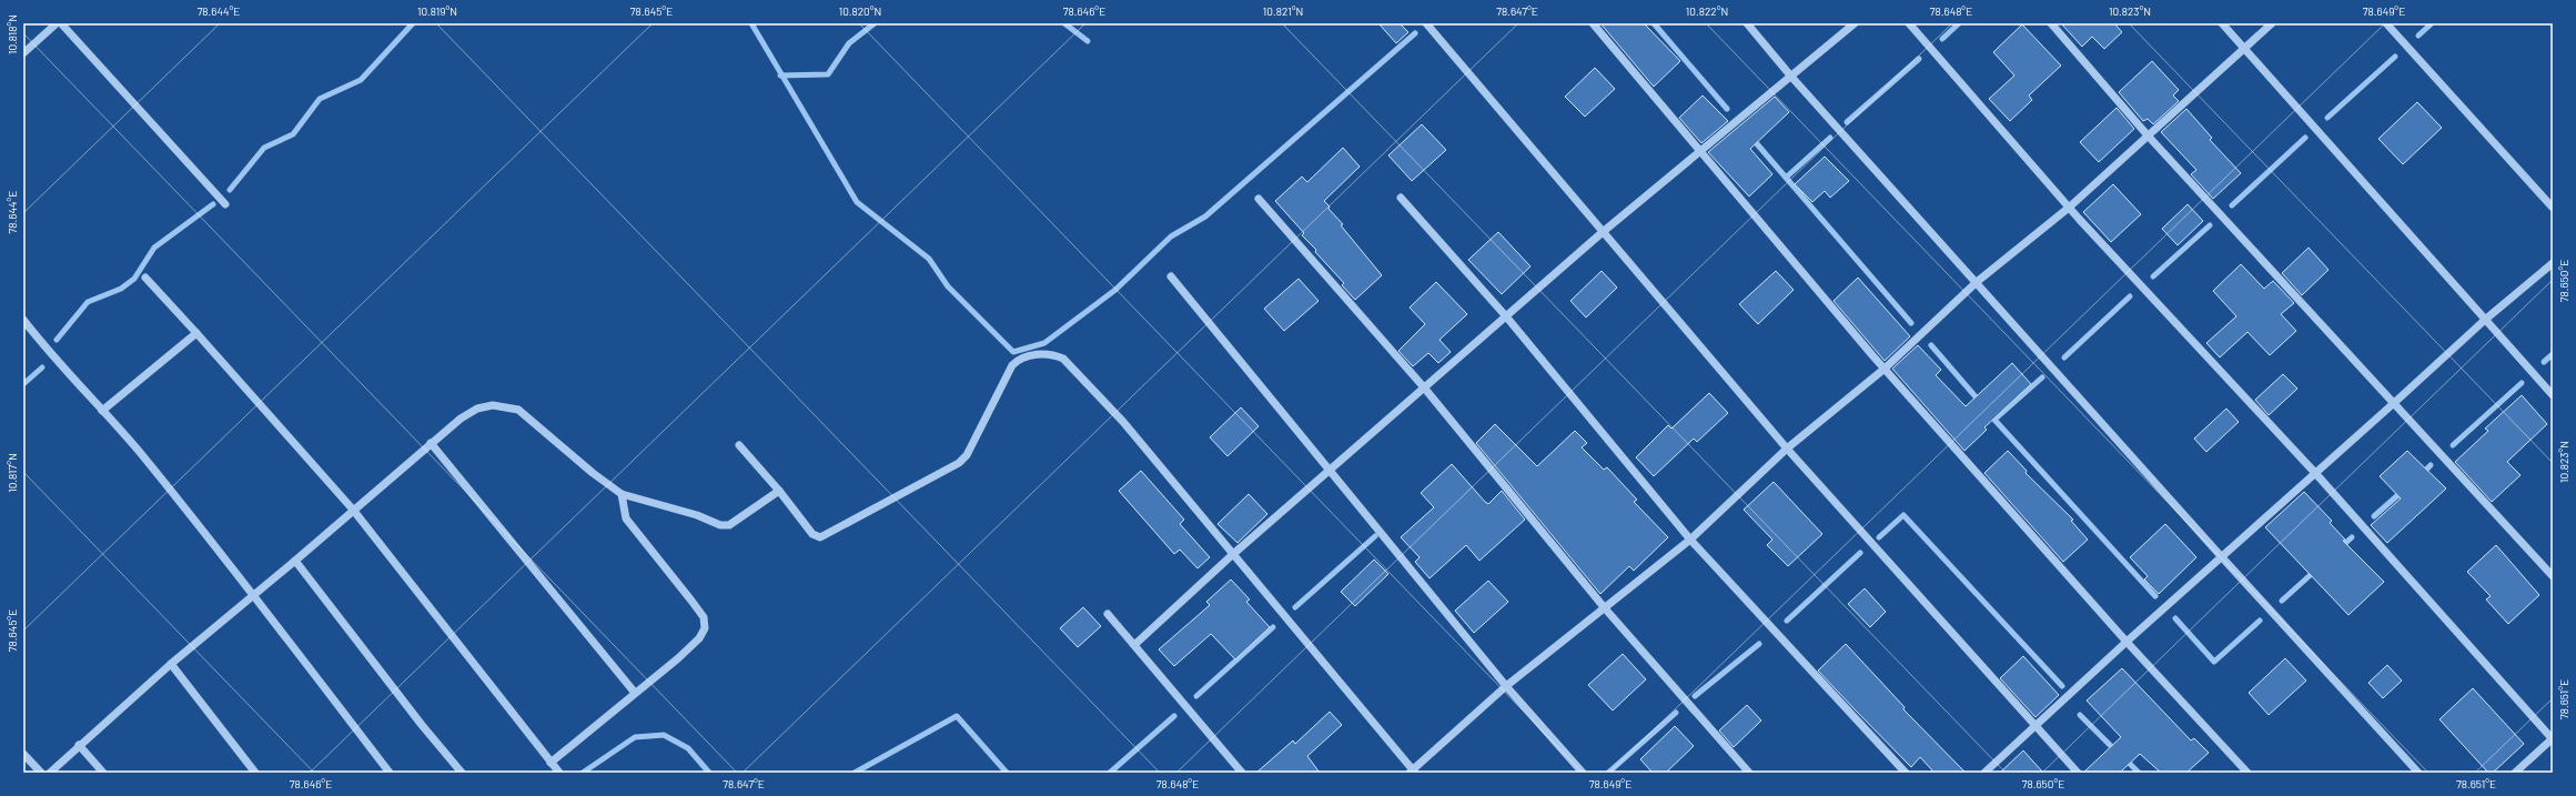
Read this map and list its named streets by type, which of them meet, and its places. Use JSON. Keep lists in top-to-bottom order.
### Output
{
  "coordinates": [
    "78.644°E",
    "10.819°N",
    "78.645°E",
    "10.820°N",
    "78.646°E",
    "10.821°N",
    "78.647°E",
    "10.822°N",
    "78.648°E",
    "10.823°N",
    "78.649°E",
    "10.818°N",
    "78.650°E",
    "10.817°N",
    "78.651°E"
  ]
}
